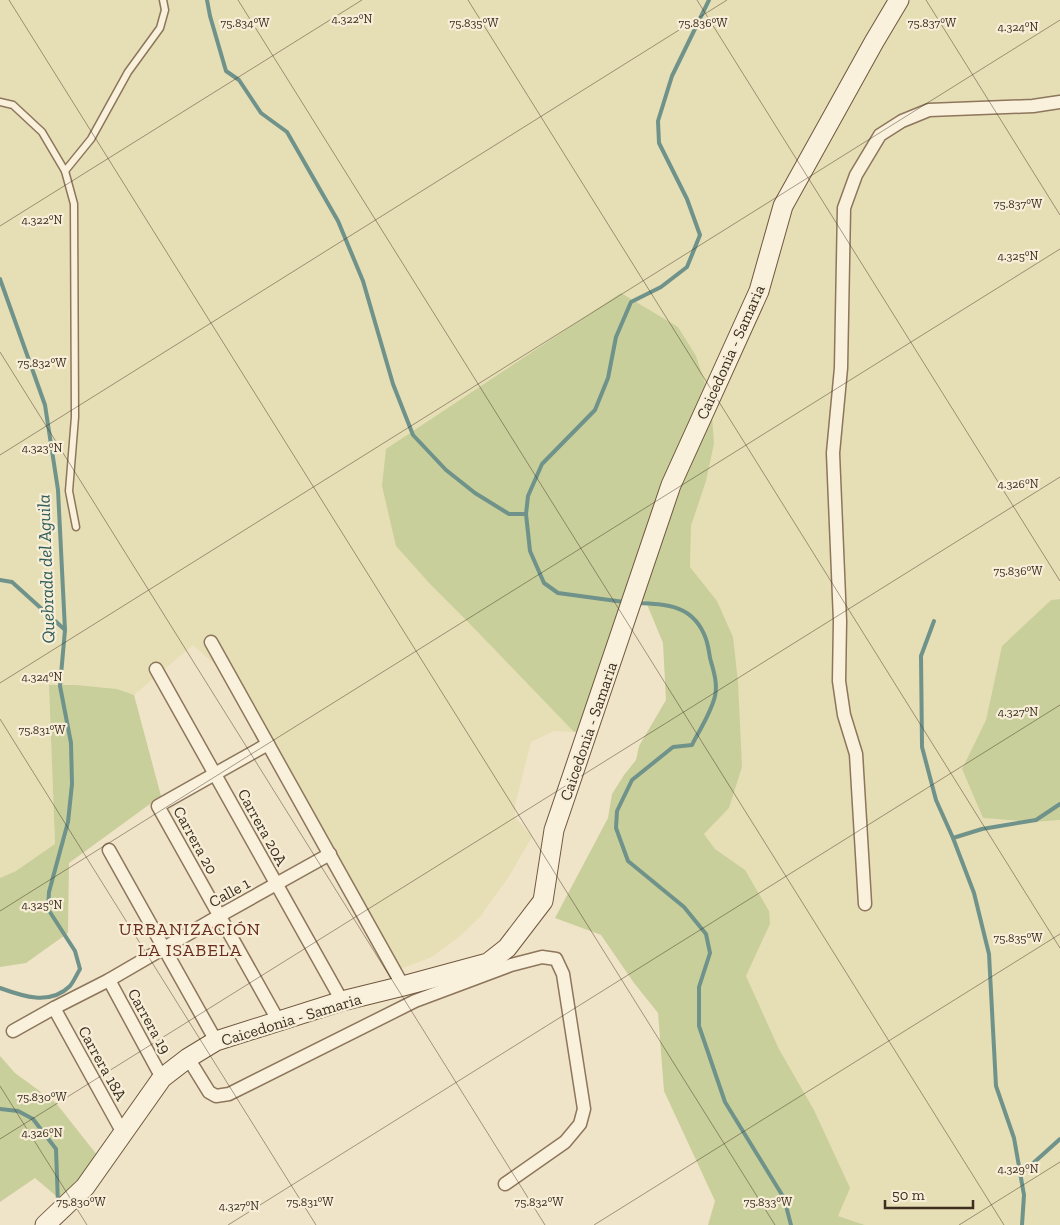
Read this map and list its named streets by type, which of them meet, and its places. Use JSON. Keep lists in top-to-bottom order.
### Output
{
  "streets": {
    "street": [
      "Caicedonia - Samaria",
      "Carrera 20A",
      "Carrera 20",
      "Calle 1",
      "Carrera 19",
      "Carrera 18A"
    ]
  },
  "crossings": [
    ["Caicedonia - Samaria", "Carrera 20A"],
    ["Caicedonia - Samaria", "Carrera 20"],
    ["Caicedonia - Samaria", "Carrera 19"],
    ["Caicedonia - Samaria", "Carrera 18A"],
    ["Carrera 20A", "Carrera 20"],
    ["Carrera 20A", "Calle 1"],
    ["Carrera 20", "Calle 1"],
    ["Calle 1", "Carrera 19"],
    ["Calle 1", "Carrera 18A"]
  ],
  "districts": ["URBANIZACIÓN LA ISABELA"],
  "water": ["Quebrada del Aguila"],
  "scale_bar": "50 m",
  "coordinates": [
    "4.322°N",
    "75.834°W",
    "75.835°W",
    "75.836°W",
    "75.837°W",
    "4.324°N",
    "4.325°N",
    "75.832°W",
    "4.323°N",
    "4.326°N",
    "4.327°N",
    "75.831°W",
    "75.830°W",
    "4.329°N",
    "75.833°W"
  ]
}
